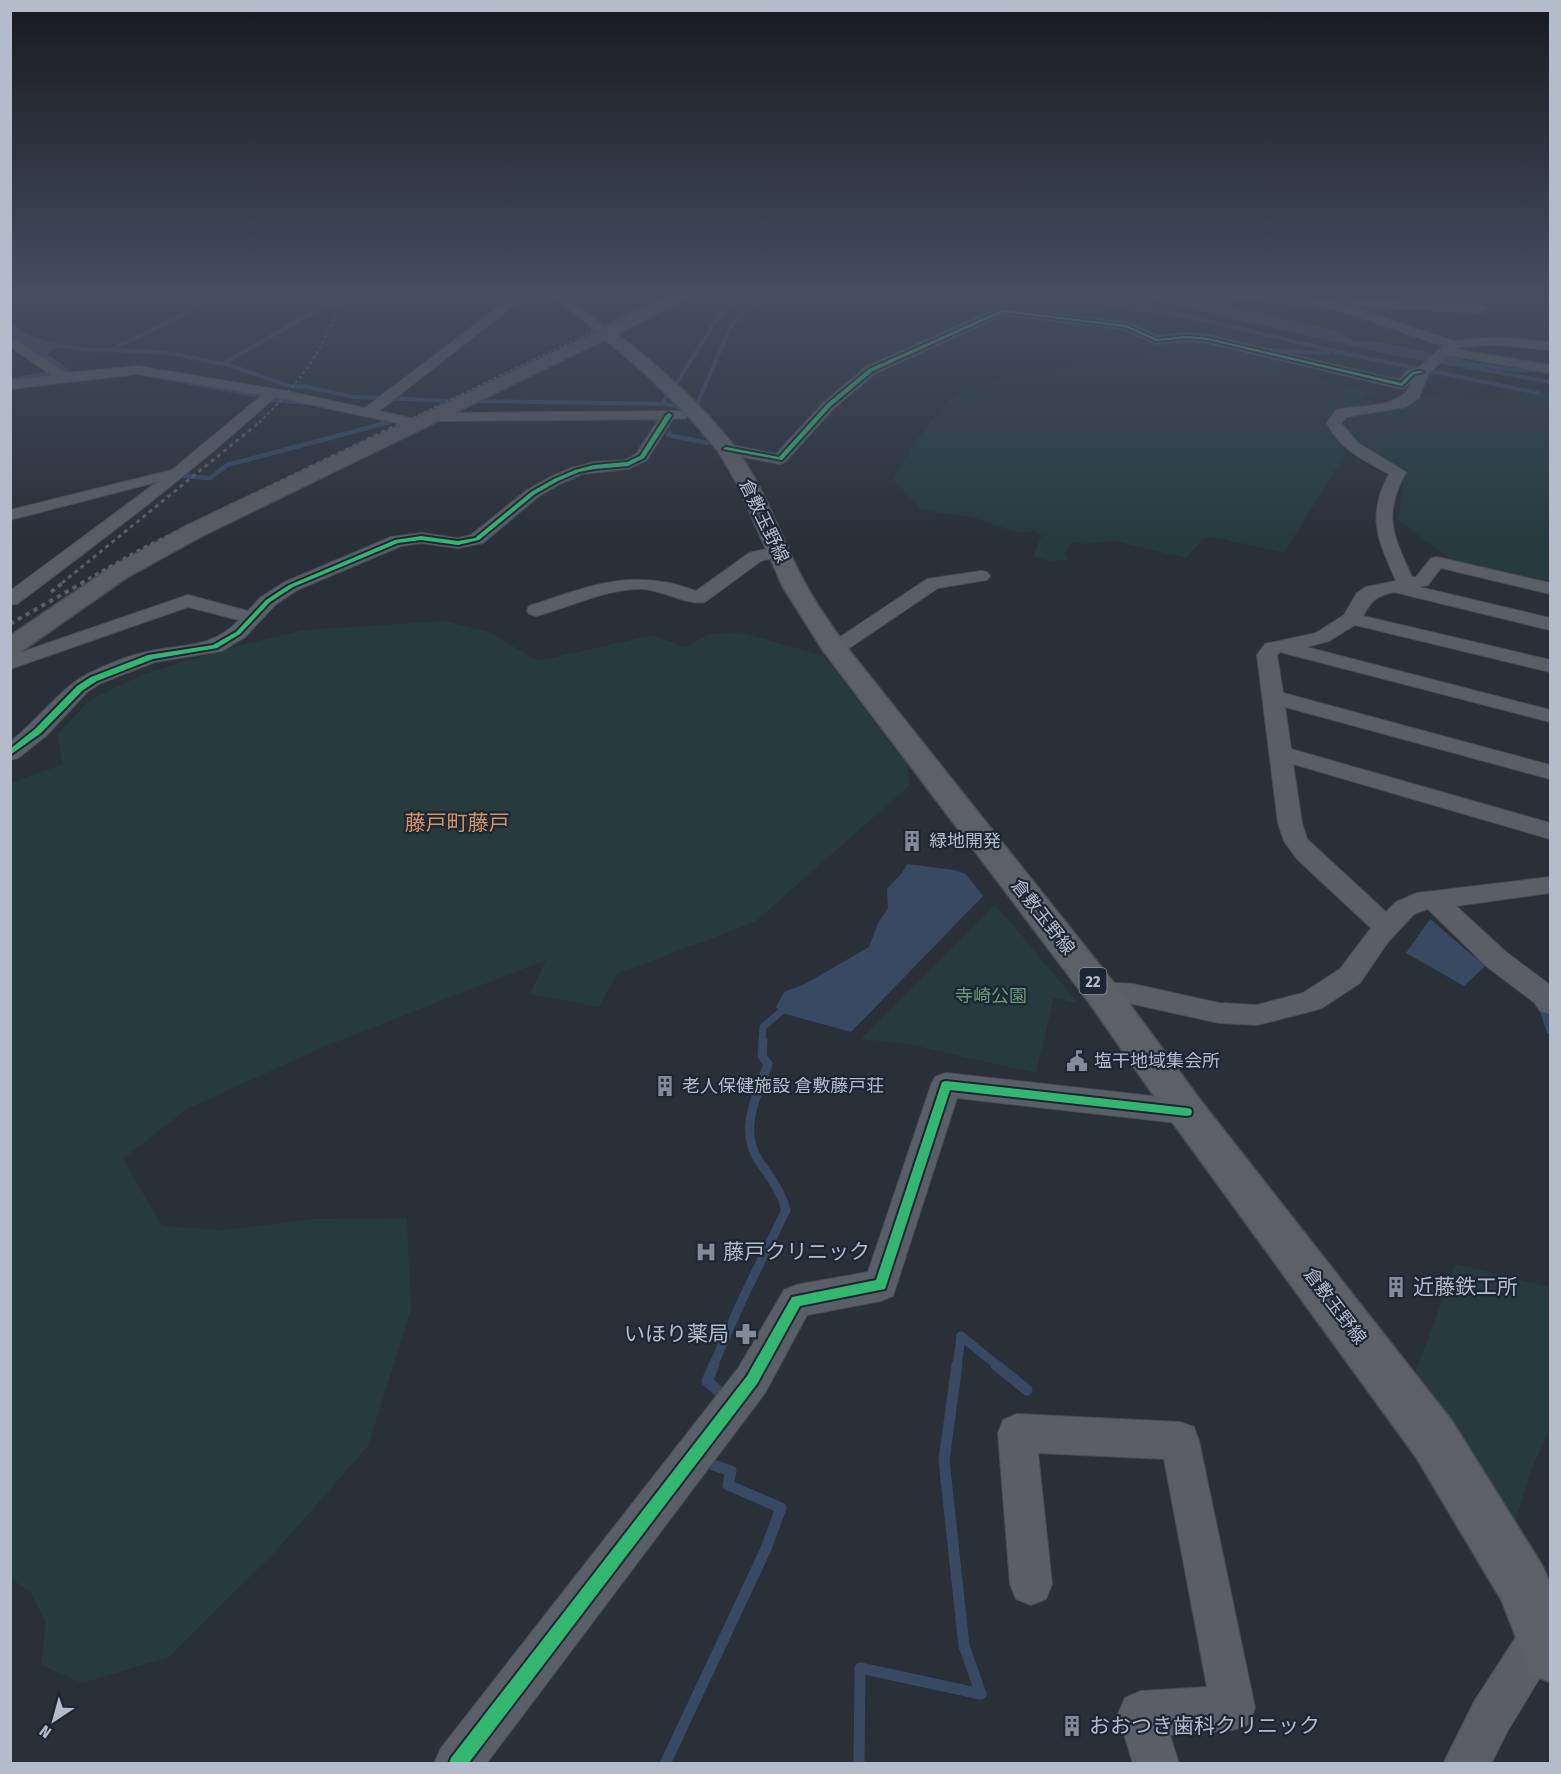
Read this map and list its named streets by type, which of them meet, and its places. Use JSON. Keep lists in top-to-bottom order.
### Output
{
  "streets": {
    "main road": ["倉敷玉野線", "22"]
  },
  "districts": ["藤戸町藤戸"],
  "parks": ["寺崎公園"],
  "places": {
    "building": [
      "緑地開発",
      "老人保健施設 倉敷藤戸荘",
      "近藤鉄工所",
      "おおつき歯科クリニック"
    ],
    "public building": ["塩干地域集会所"],
    "hospital": ["藤戸クリニック"],
    "pharmacy": ["いほり薬局"]
  },
  "north": "bottom left"
}
